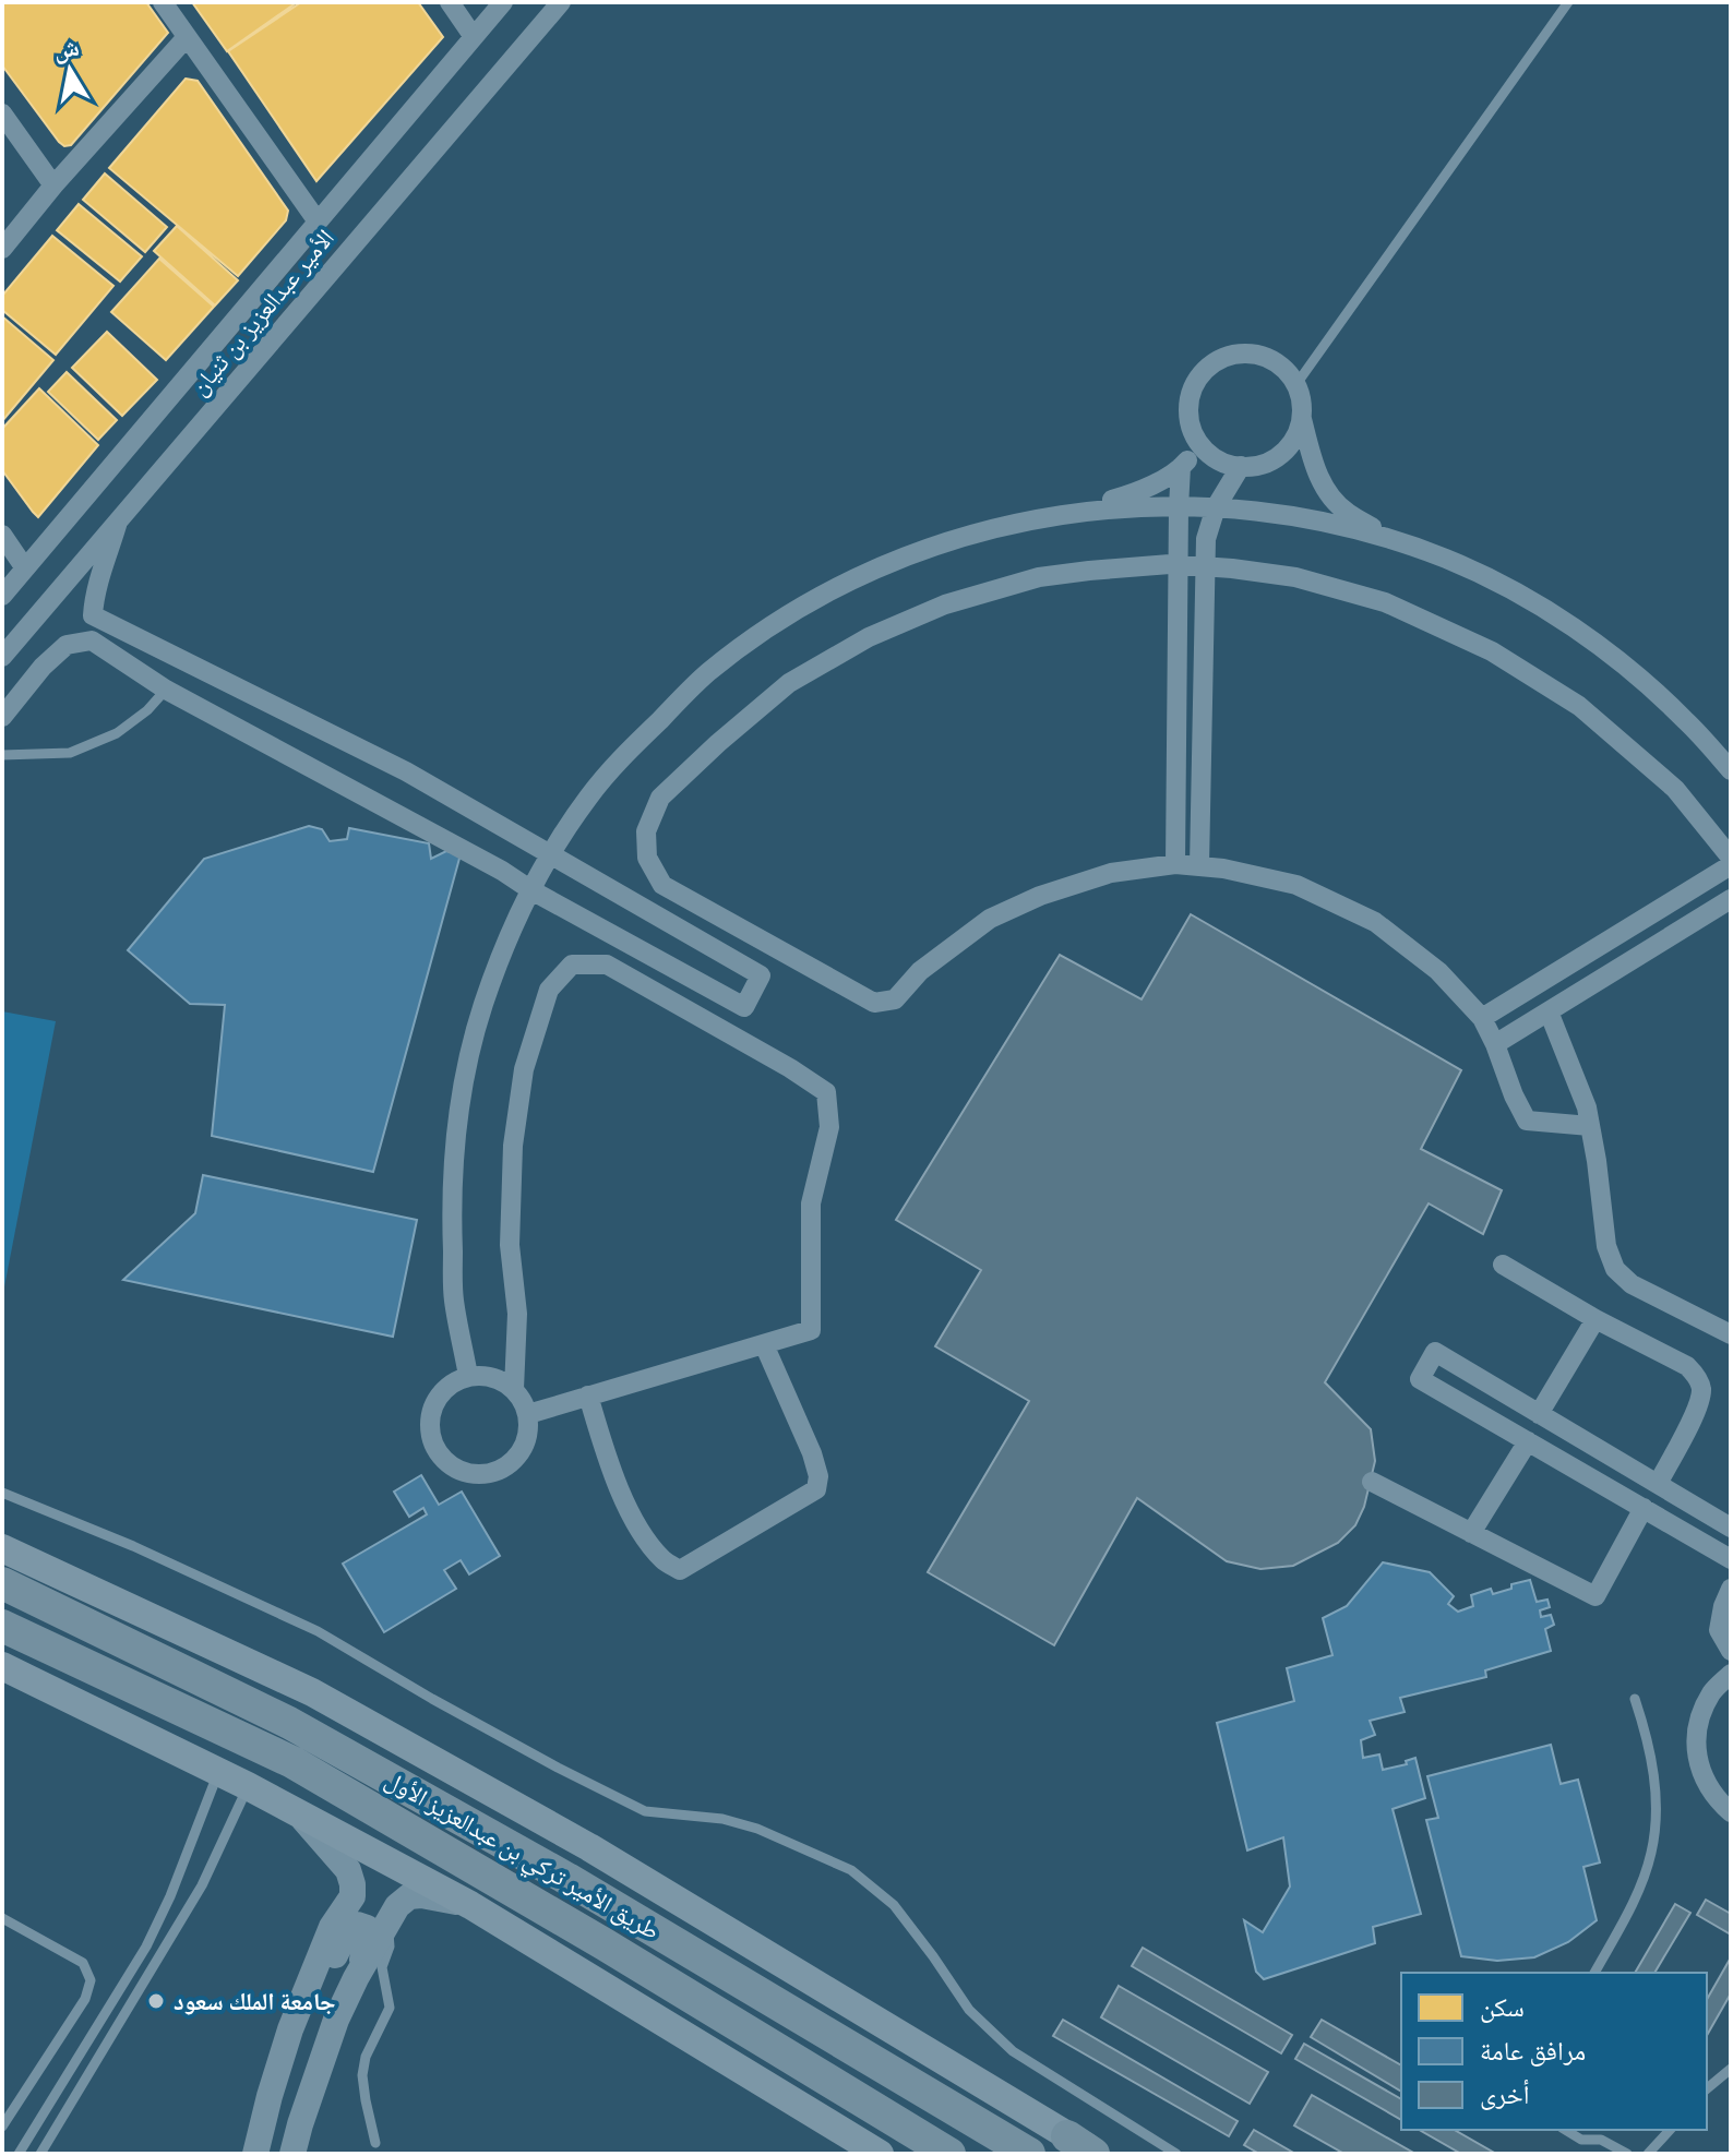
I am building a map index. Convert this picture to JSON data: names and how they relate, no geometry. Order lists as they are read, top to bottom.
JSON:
{
  "streets": {
    "main road": ["طريق الأمير تركي بن عبدالعزيز الأول"],
    "street": ["الأمير عبدالعزيز بن ثنيان"]
  },
  "places": ["جامعة الملك سعود"],
  "legend": ["سكن", "مرافق عامة", "أخرى"],
  "north": "top"
}
